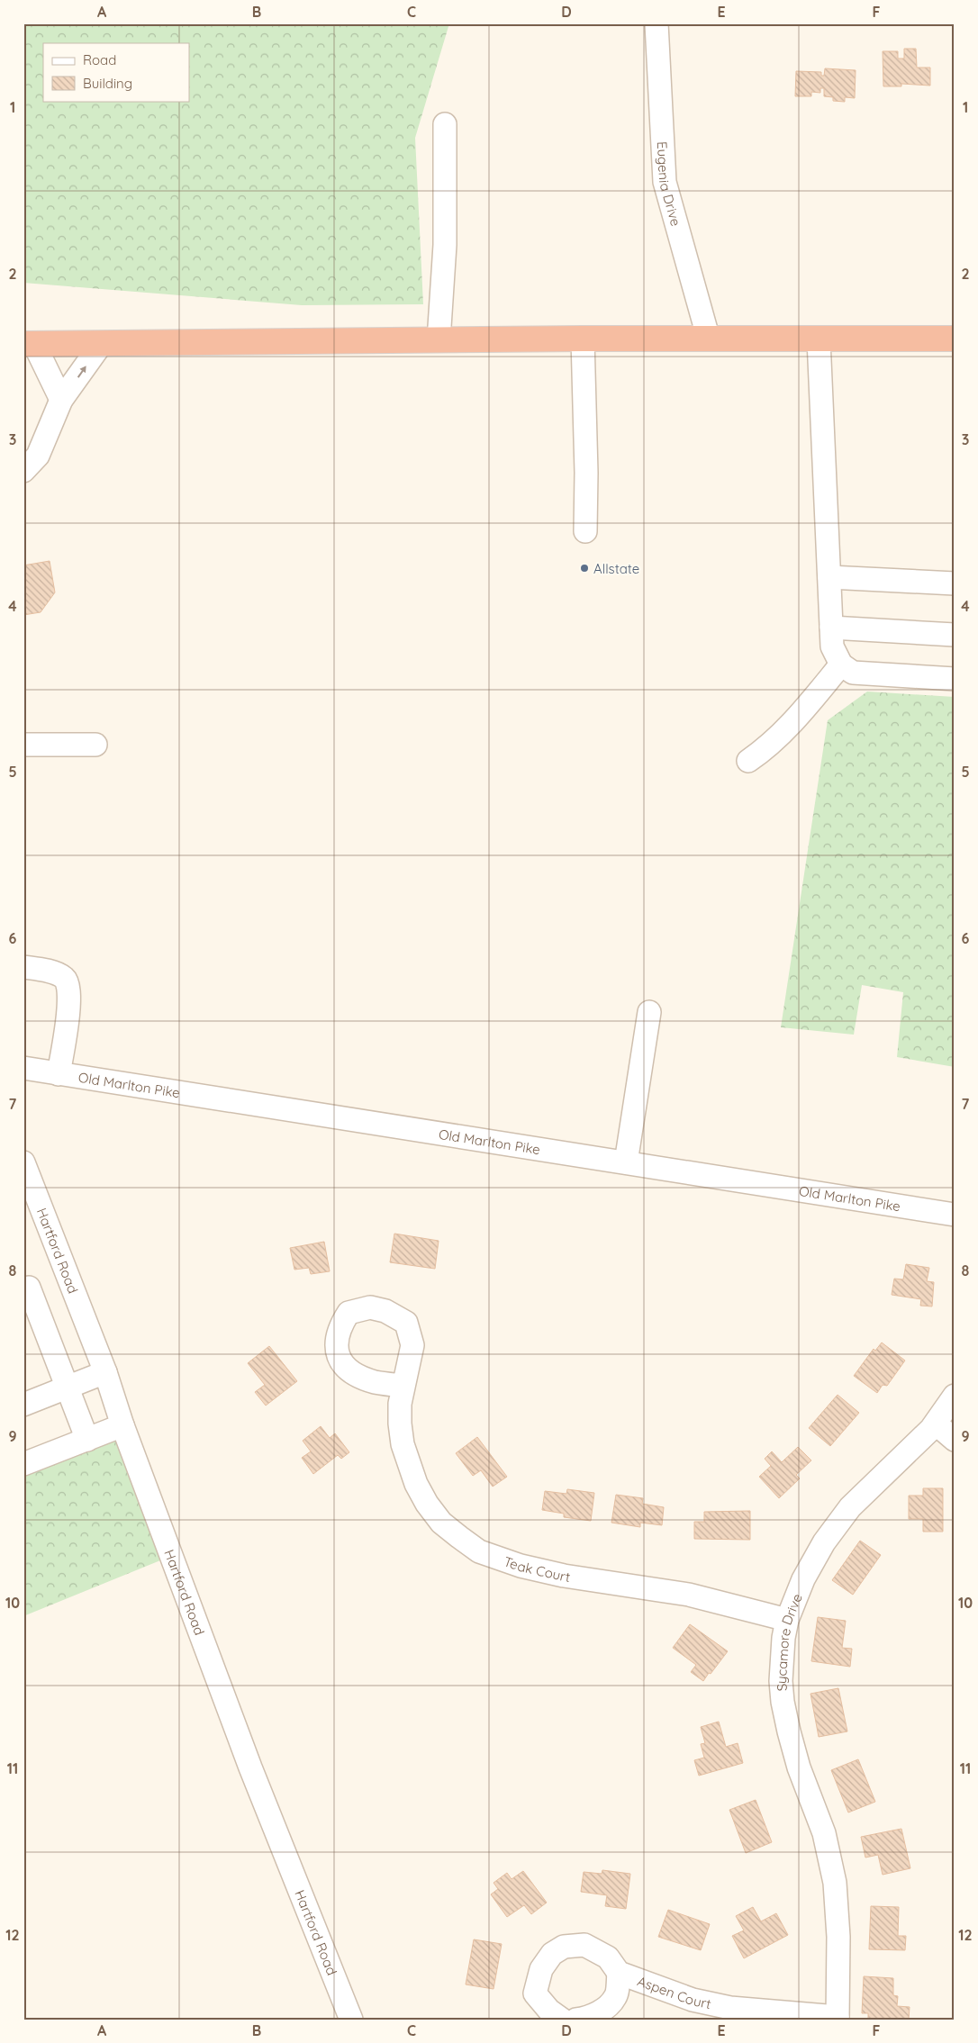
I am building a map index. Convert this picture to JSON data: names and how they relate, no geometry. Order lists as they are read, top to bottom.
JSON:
{
  "streets": {
    "street": [
      "Eugenia Drive",
      "Old Marlton Pike",
      "Hartford Road",
      "Teak Court",
      "Sycamore Drive",
      "Aspen Court"
    ]
  },
  "crossings": [
    ["Teak Court", "Sycamore Drive"],
    ["Sycamore Drive", "Aspen Court"]
  ],
  "places": ["Allstate"],
  "legend": ["Road", "Building"],
  "grid": {
    "columns": [
      "A",
      "B",
      "C",
      "D",
      "E",
      "F"
    ],
    "rows": [
      "1",
      "2",
      "3",
      "4",
      "5",
      "6",
      "7",
      "8",
      "9",
      "10",
      "11",
      "12"
    ]
  }
}
